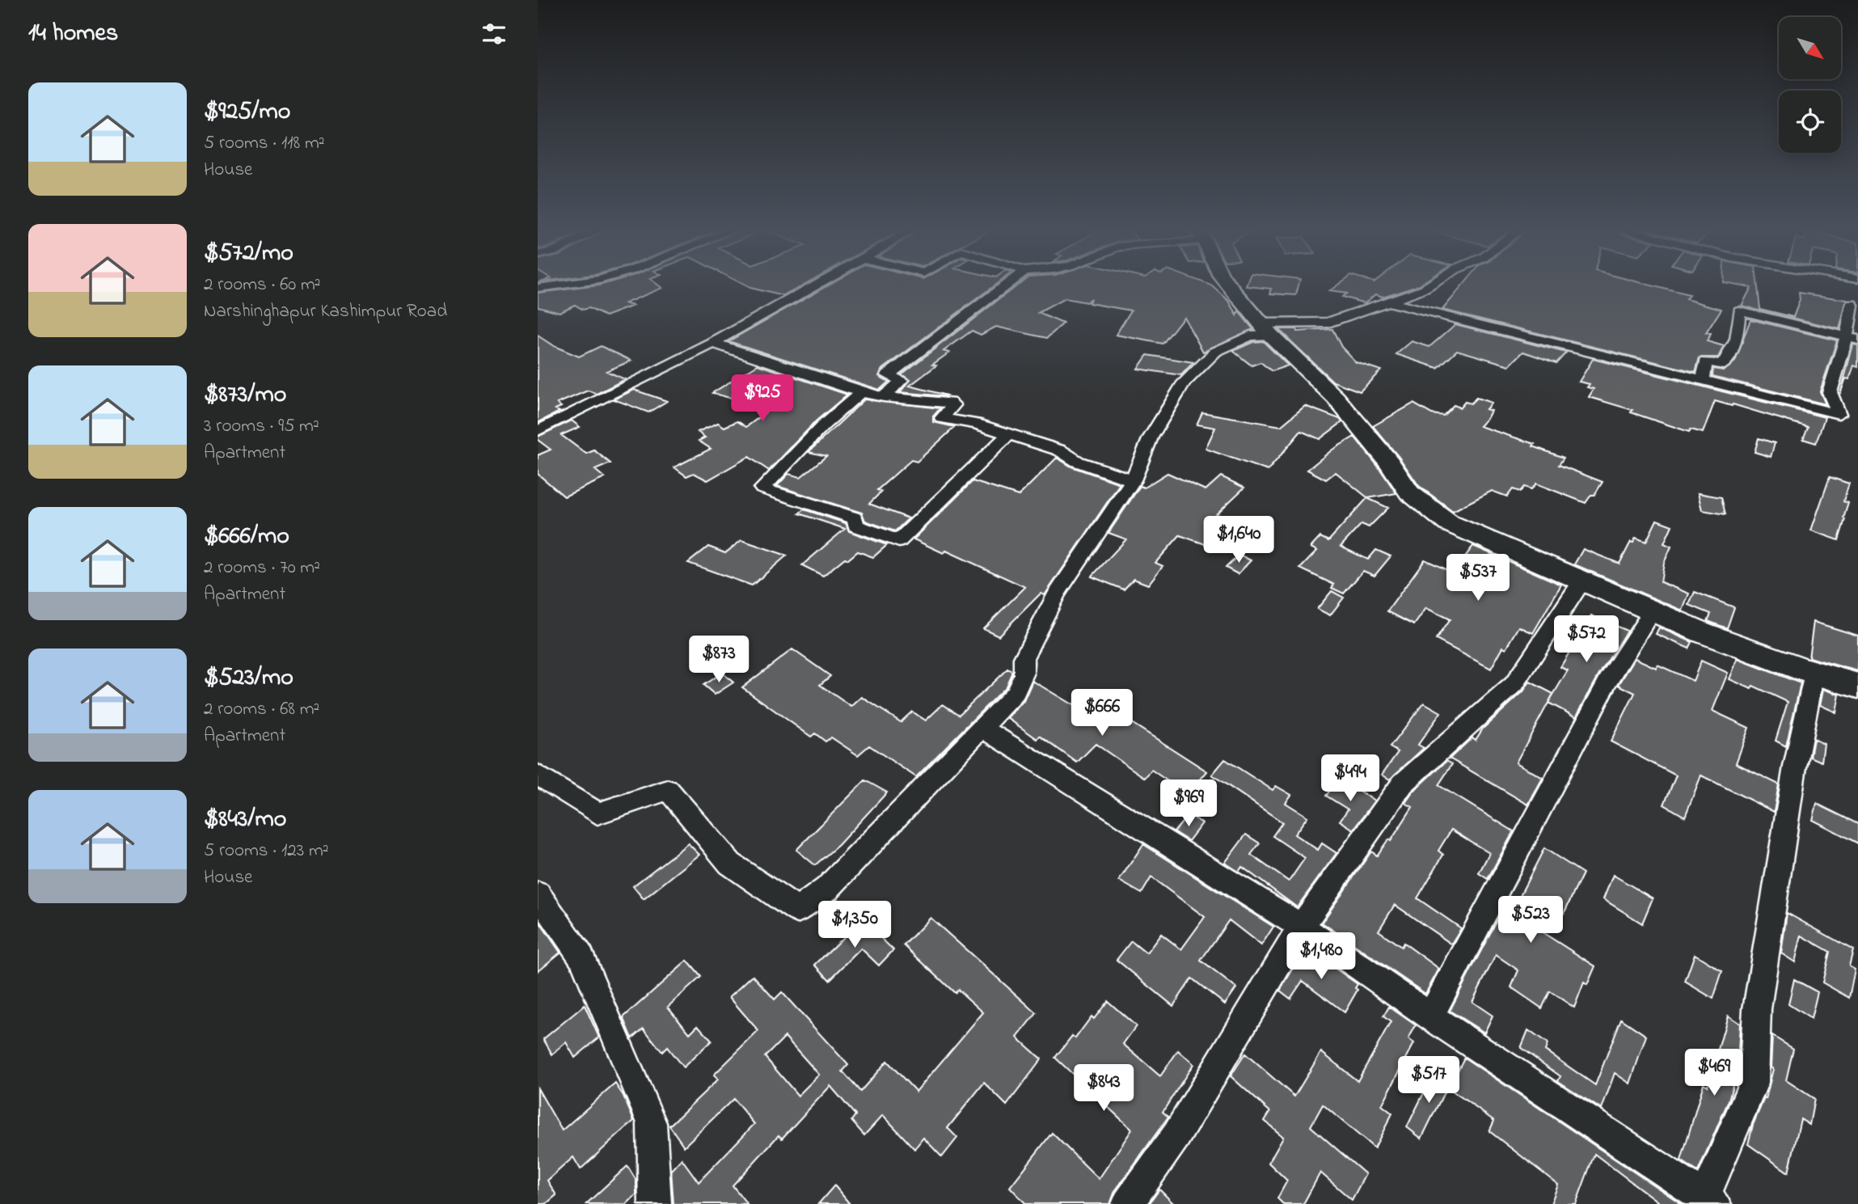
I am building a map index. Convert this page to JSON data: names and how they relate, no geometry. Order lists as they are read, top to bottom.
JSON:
{
  "north": "bottom right",
  "page": {
    "heading": "14 homes",
    "list": [
      {
        "name": "$925/mo",
        "note": "5 rooms · 118 m² · House"
      },
      {
        "name": "$572/mo",
        "note": "2 rooms · 60 m² · Narshinghapur Kashimpur Road"
      },
      {
        "name": "$873/mo",
        "note": "3 rooms · 95 m² · Apartment"
      },
      {
        "name": "$666/mo",
        "note": "2 rooms · 70 m² · Apartment"
      },
      {
        "name": "$523/mo",
        "note": "2 rooms · 68 m² · Apartment"
      },
      {
        "name": "$843/mo",
        "note": "5 rooms · 123 m² · House"
      }
    ],
    "price": [
      "$925",
      "$1,640",
      "$537",
      "$572",
      "$873",
      "$666",
      "$494",
      "$969",
      "$523",
      "$1,350",
      "$1,480",
      "$469",
      "$517",
      "$843"
    ]
  }
}
